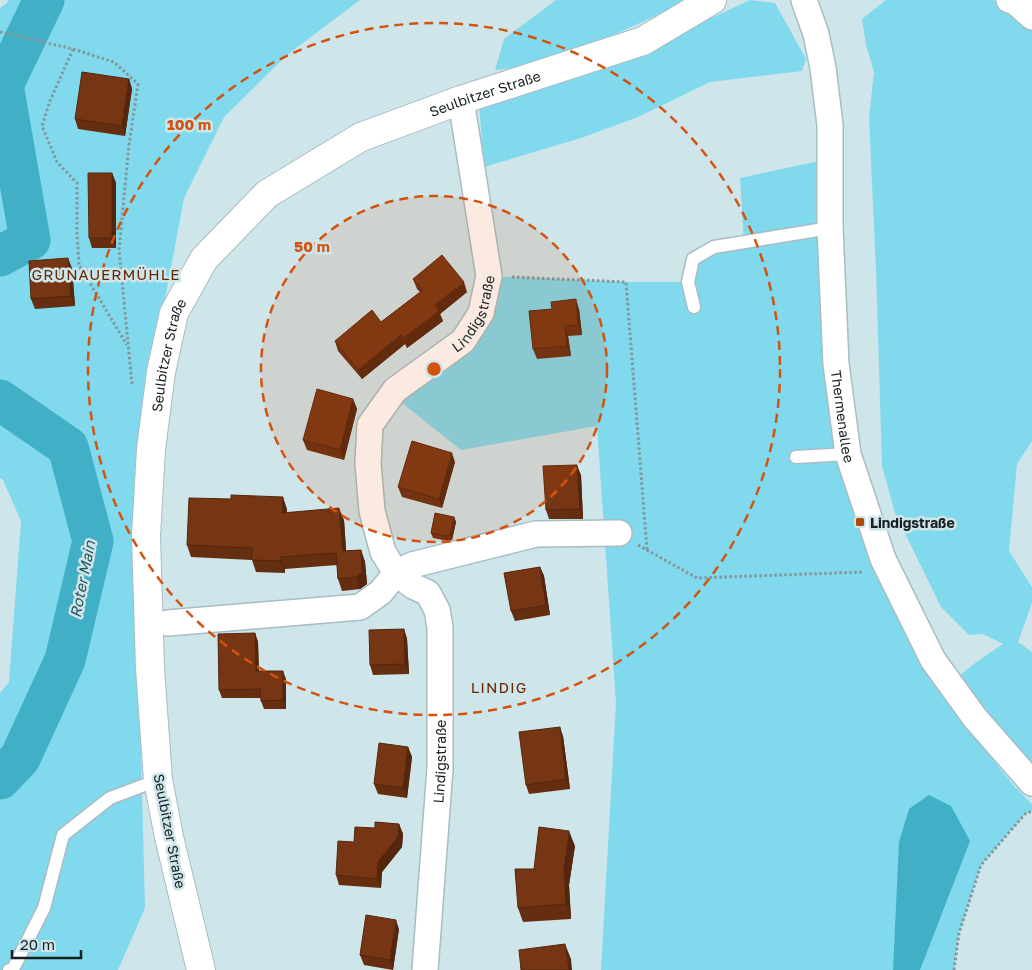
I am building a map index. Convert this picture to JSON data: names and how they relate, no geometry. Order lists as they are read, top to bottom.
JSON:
{
  "streets": {
    "street": ["Seulbitzer Straße", "Lindigstraße", "Thermenallee"]
  },
  "crossings": [
    ["Seulbitzer Straße", "Lindigstraße"]
  ],
  "districts": ["GRUNAUERMÜHLE", "LINDIG"],
  "water": ["Roter Main"],
  "places": {
    "transit": ["Lindigstraße"]
  },
  "scale_bar": "20 m",
  "rings": ["100 m", "50 m"]
}
